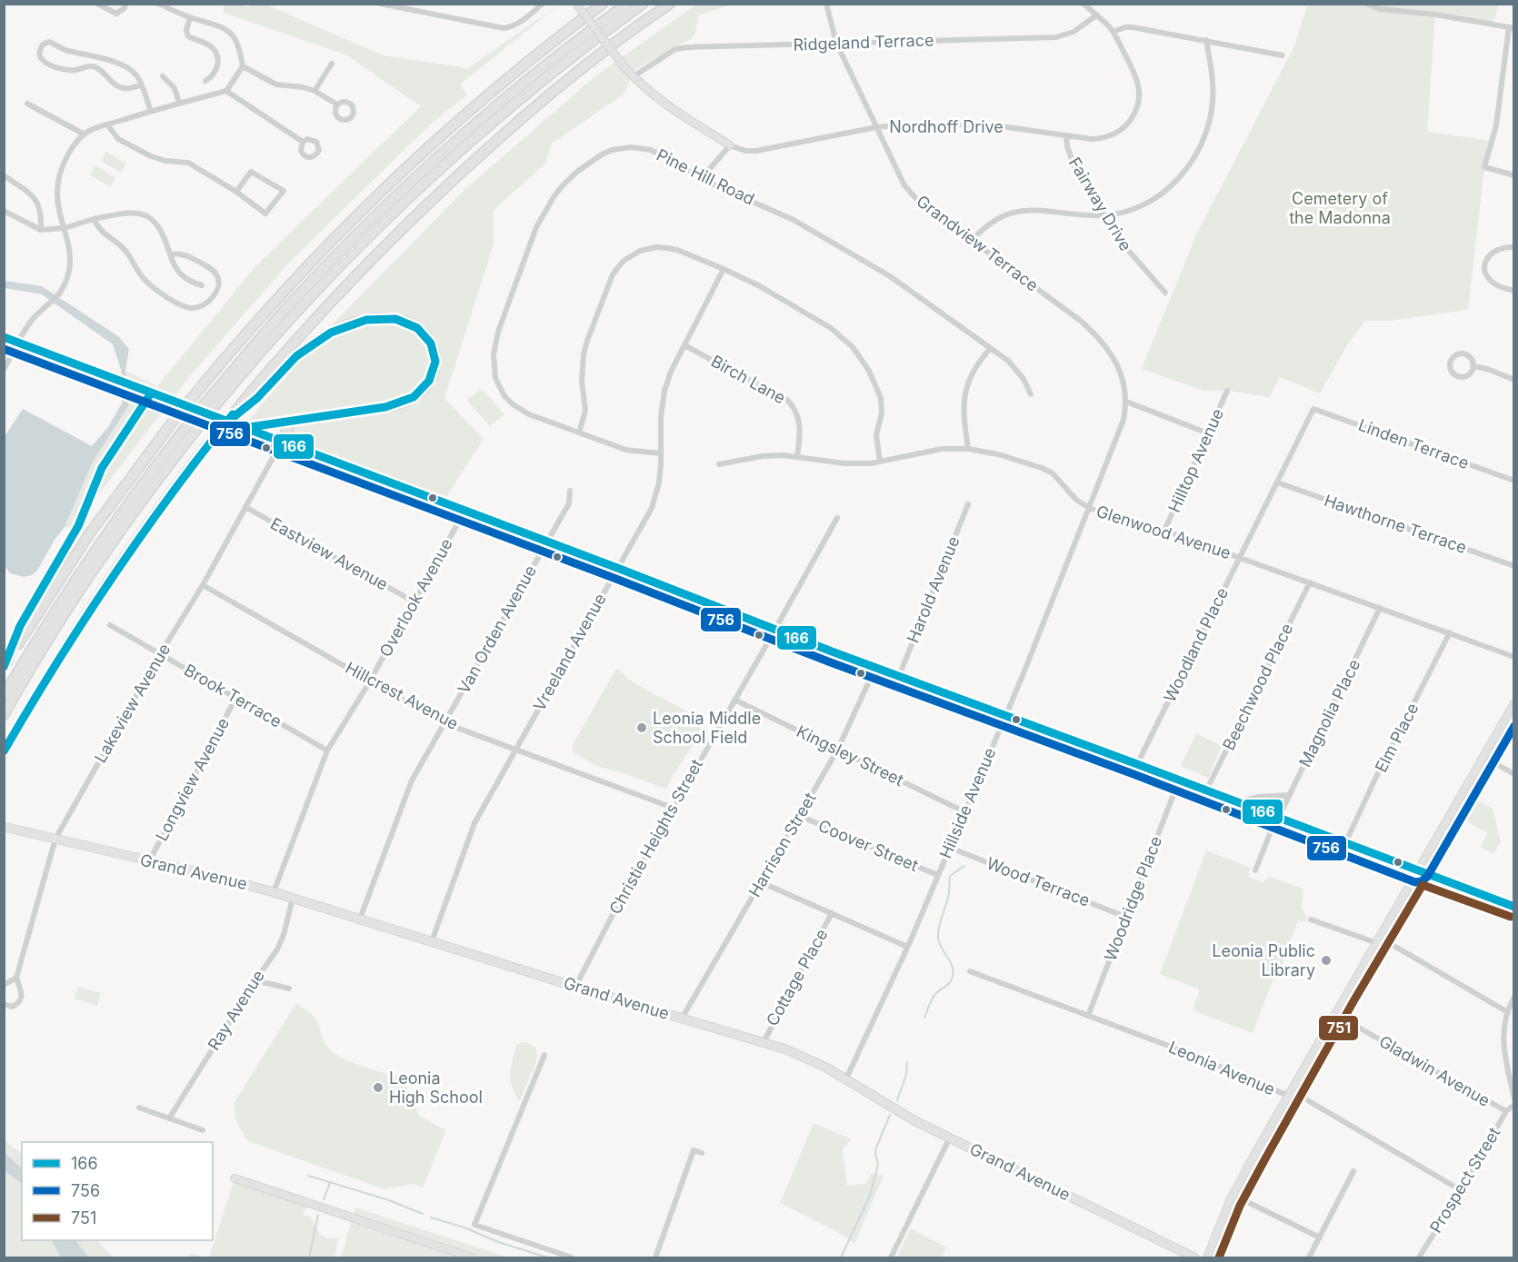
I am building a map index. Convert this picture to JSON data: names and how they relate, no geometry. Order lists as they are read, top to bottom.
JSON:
{
  "streets": {
    "main road": ["Grand Avenue"],
    "street": [
      "Ridgeland Terrace",
      "Nordhoff Drive",
      "Pine Hill Road",
      "Fairway Drive",
      "Grandview Terrace",
      "Birch Lane",
      "Linden Terrace",
      "Hilltop Avenue",
      "Hawthorne Terrace",
      "Glenwood Avenue",
      "Eastview Avenue",
      "Harold Avenue",
      "Overlook Avenue",
      "Van Orden Avenue",
      "Woodland Place",
      "Vreeland Avenue",
      "Beechwood Place",
      "Brook Terrace",
      "Hillcrest Avenue",
      "Lakeview Avenue",
      "Magnolia Place",
      "Elm Place",
      "Kingsley Street",
      "Longview Avenue",
      "Hillside Avenue",
      "Christie Heights Street",
      "Harrison Street",
      "Coover Street",
      "Wood Terrace",
      "Woodridge Place",
      "Cottage Place",
      "Ray Avenue",
      "Leonia Avenue",
      "Gladwin Avenue",
      "Prospect Street"
    ]
  },
  "crossings": [
    ["Ridgeland Terrace", "Nordhoff Drive"],
    ["Ridgeland Terrace", "Grandview Terrace"],
    ["Nordhoff Drive", "Fairway Drive"],
    ["Nordhoff Drive", "Grandview Terrace"],
    ["Pine Hill Road", "Vreeland Avenue"],
    ["Grandview Terrace", "Hillside Avenue"],
    ["Birch Lane", "Glenwood Avenue"],
    ["Birch Lane", "Vreeland Avenue"],
    ["Linden Terrace", "Woodland Place"],
    ["Hilltop Avenue", "Glenwood Avenue"],
    ["Hawthorne Terrace", "Woodland Place"],
    ["Glenwood Avenue", "Woodland Place"],
    ["Glenwood Avenue", "Beechwood Place"],
    ["Glenwood Avenue", "Magnolia Place"],
    ["Glenwood Avenue", "Elm Place"],
    ["Glenwood Avenue", "Hillside Avenue"],
    ["Eastview Avenue", "Overlook Avenue"],
    ["Eastview Avenue", "Lakeview Avenue"],
    ["Overlook Avenue", "Brook Terrace"],
    ["Overlook Avenue", "Hillcrest Avenue"],
    ["Overlook Avenue", "Grand Avenue"],
    ["Van Orden Avenue", "Hillcrest Avenue"],
    ["Van Orden Avenue", "Grand Avenue"],
    ["Vreeland Avenue", "Hillcrest Avenue"],
    ["Vreeland Avenue", "Grand Avenue"],
    ["Brook Terrace", "Lakeview Avenue"],
    ["Brook Terrace", "Longview Avenue"],
    ["Hillcrest Avenue", "Lakeview Avenue"],
    ["Hillcrest Avenue", "Christie Heights Street"],
    ["Lakeview Avenue", "Grand Avenue"],
    ["Kingsley Street", "Hillside Avenue"],
    ["Kingsley Street", "Christie Heights Street"],
    ["Kingsley Street", "Harrison Street"],
    ["Longview Avenue", "Grand Avenue"],
    ["Hillside Avenue", "Coover Street"],
    ["Hillside Avenue", "Grand Avenue"],
    ["Hillside Avenue", "Wood Terrace"],
    ["Christie Heights Street", "Grand Avenue"],
    ["Harrison Street", "Coover Street"],
    ["Harrison Street", "Grand Avenue"],
    ["Grand Avenue", "Cottage Place"],
    ["Grand Avenue", "Ray Avenue"],
    ["Wood Terrace", "Woodridge Place"],
    ["Woodridge Place", "Leonia Avenue"],
    ["Leonia Avenue", "Prospect Street"],
    ["Gladwin Avenue", "Prospect Street"]
  ],
  "parks": ["Cemetery of the Madonna"],
  "places": ["Leonia Middle School Field", "Leonia Public Library", "Leonia High School"],
  "lines": ["transit line 166", "transit line 756", "transit line 751"],
  "legend": ["166", "756", "751"]
}
